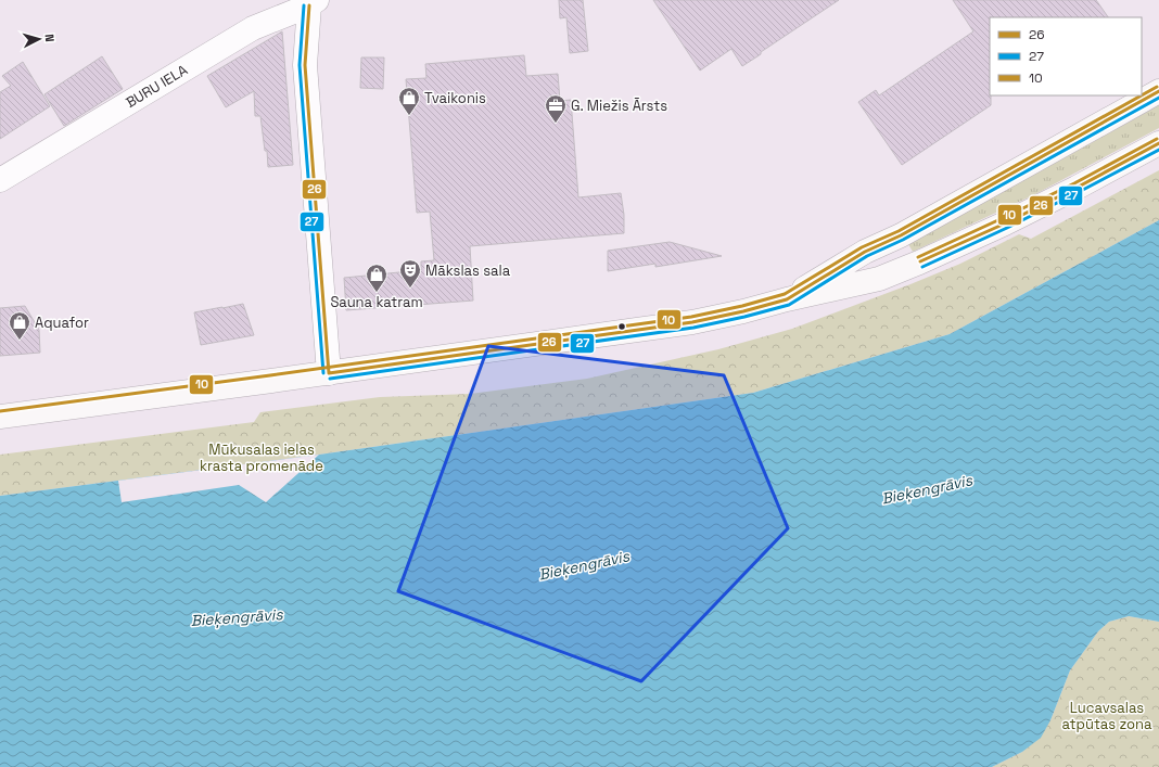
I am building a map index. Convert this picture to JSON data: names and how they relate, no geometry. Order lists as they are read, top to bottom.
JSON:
{
  "streets": {
    "street": ["BURU IELA"]
  },
  "water": ["Bieķengrāvis"],
  "parks": ["Mūkusalas ielas krasta promenāde", "Lucavsalas atpūtas zona"],
  "places": {
    "shop": ["Tvaikonis", "Sauna katram", "Aquafor"],
    "office": ["G. Miežis Ārsts"],
    "theatre": ["Mākslas sala"]
  },
  "lines": ["transit line 26", "transit line 27", "transit line 10"],
  "legend": ["26", "27", "10"],
  "north": "right"
}
